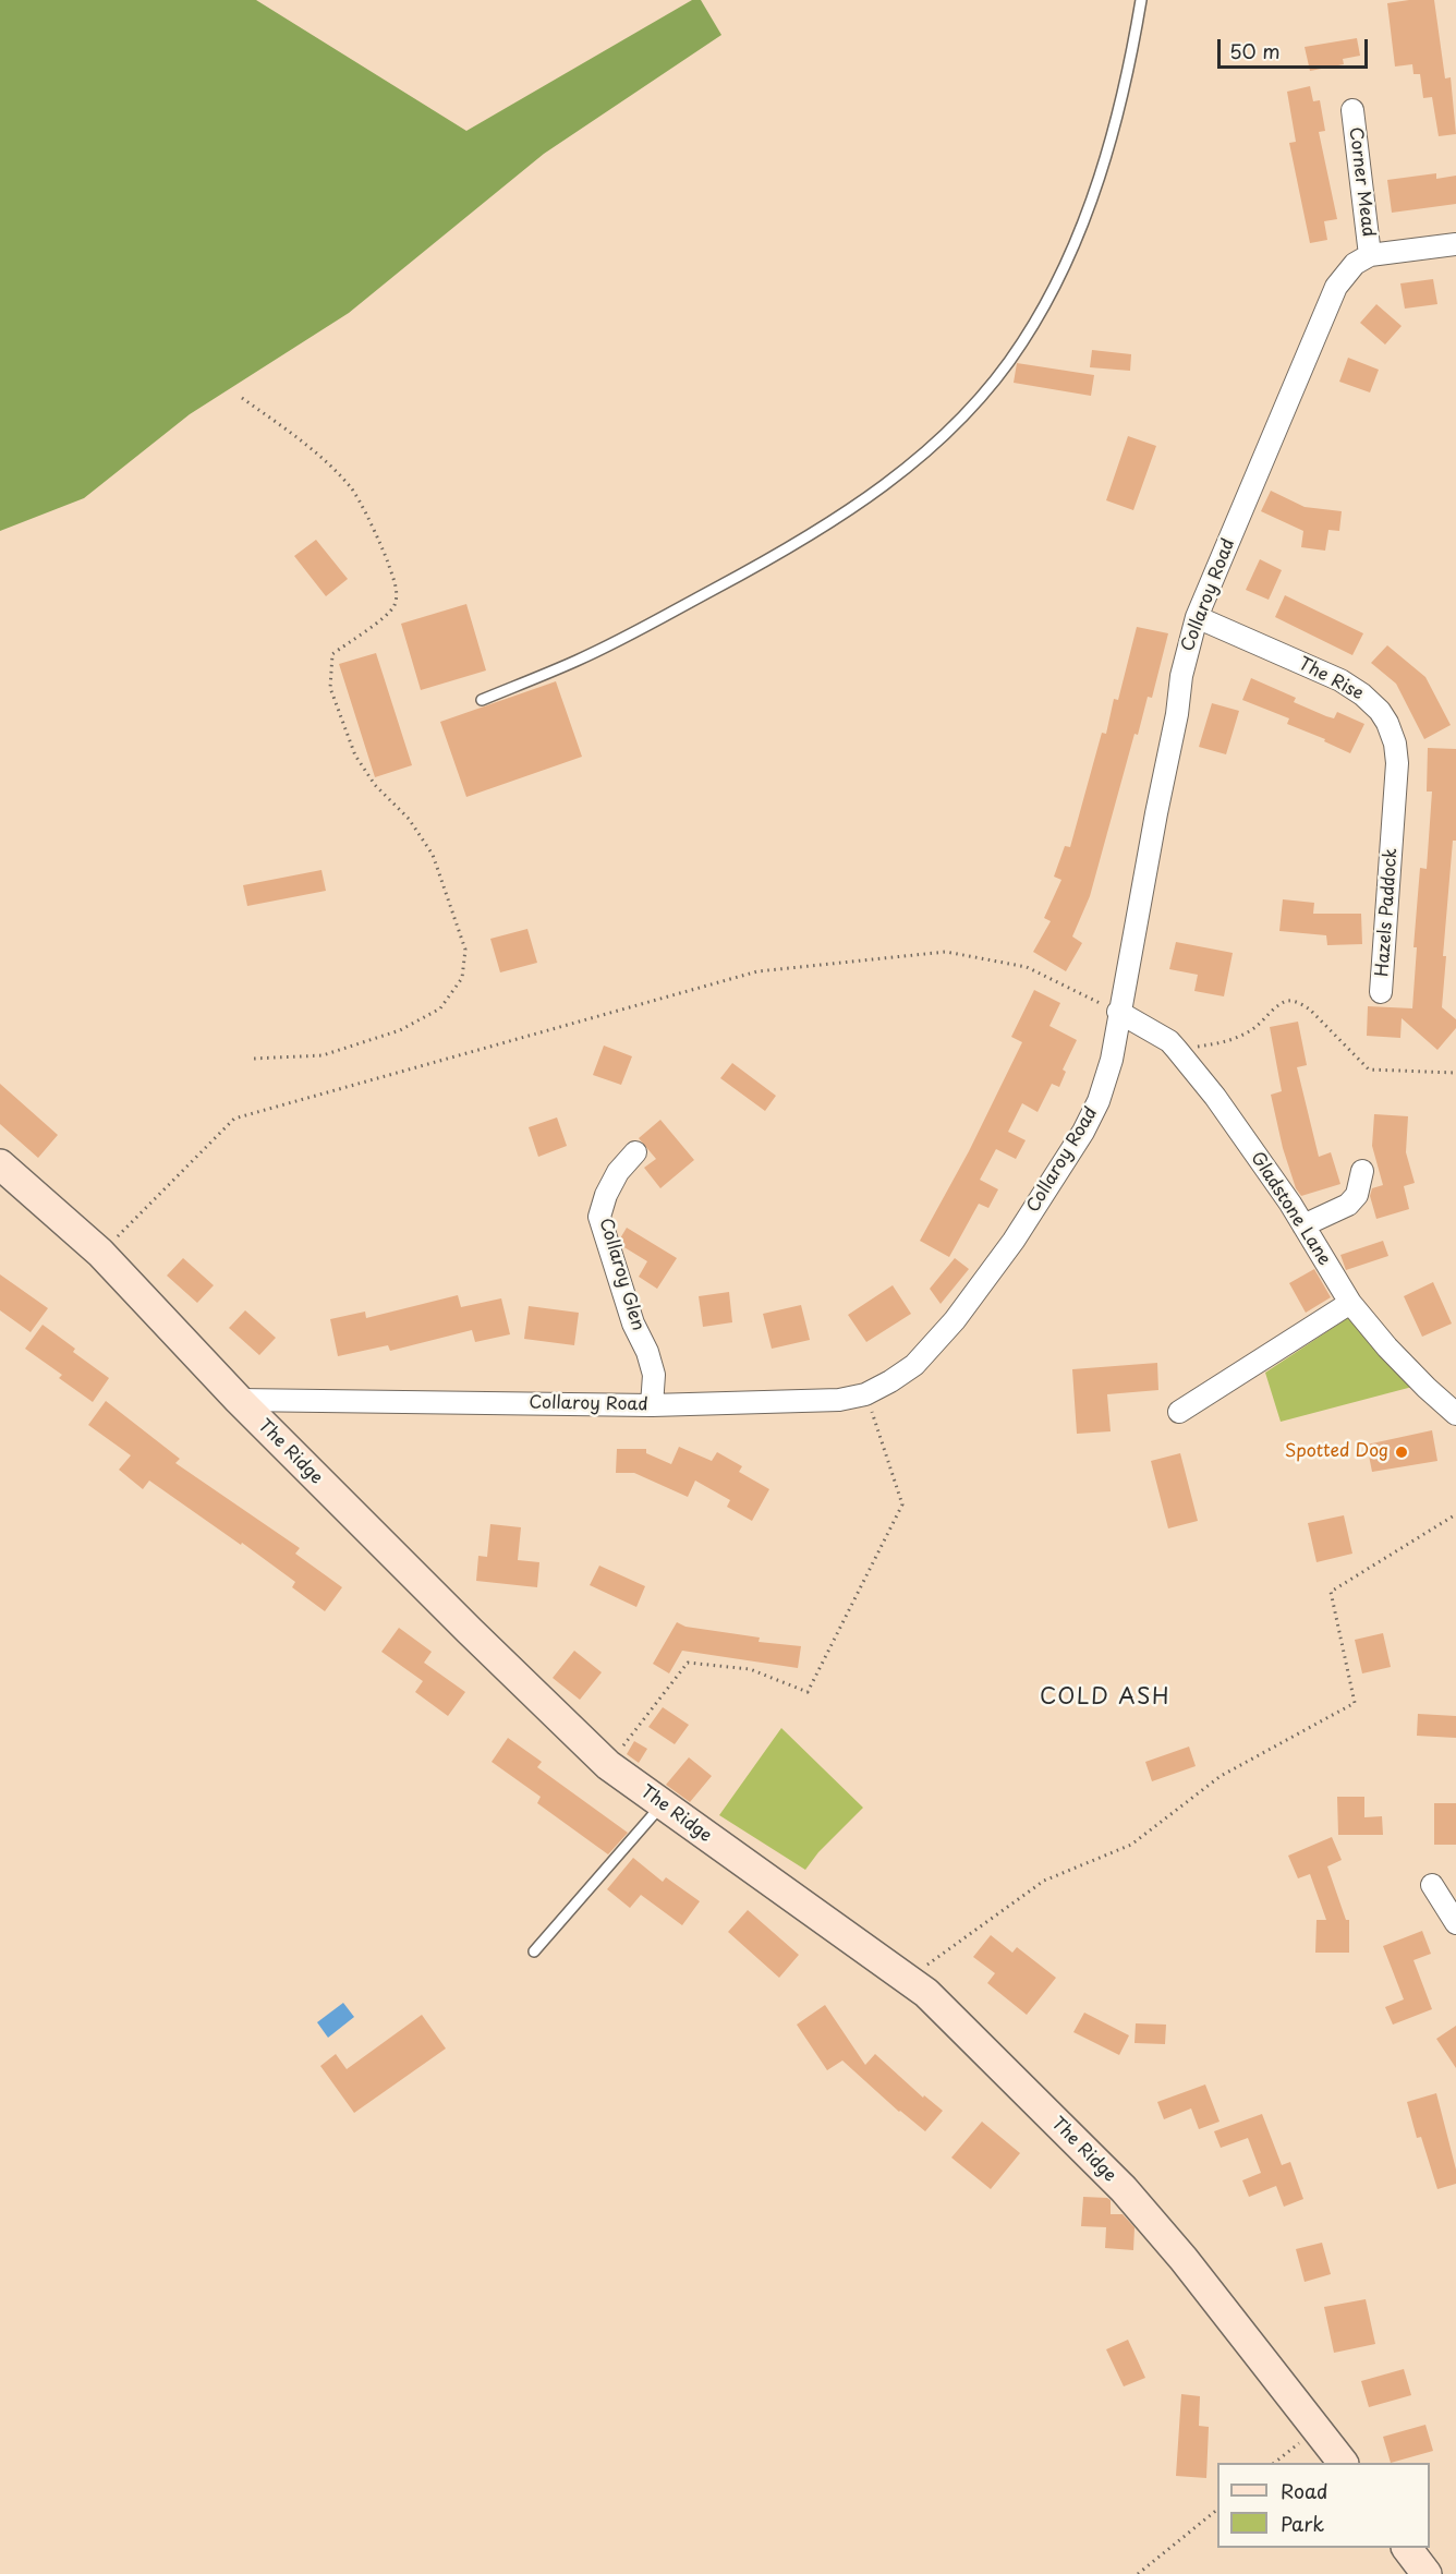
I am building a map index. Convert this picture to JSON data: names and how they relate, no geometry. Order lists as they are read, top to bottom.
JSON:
{
  "streets": {
    "street": [
      "Corner Mead",
      "Collaroy Road",
      "The Rise",
      "Hazels Paddock",
      "Gladstone Lane",
      "Collaroy Glen",
      "The Ridge"
    ]
  },
  "crossings": [
    ["Corner Mead", "Collaroy Road"],
    ["Collaroy Road", "The Rise"],
    ["Collaroy Road", "Gladstone Lane"],
    ["Collaroy Road", "Collaroy Glen"],
    ["Collaroy Road", "The Ridge"],
    ["The Rise", "Hazels Paddock"]
  ],
  "districts": ["COLD ASH"],
  "places": ["Spotted Dog"],
  "legend": ["Road", "Park"],
  "scale_bar": "50 m"
}
